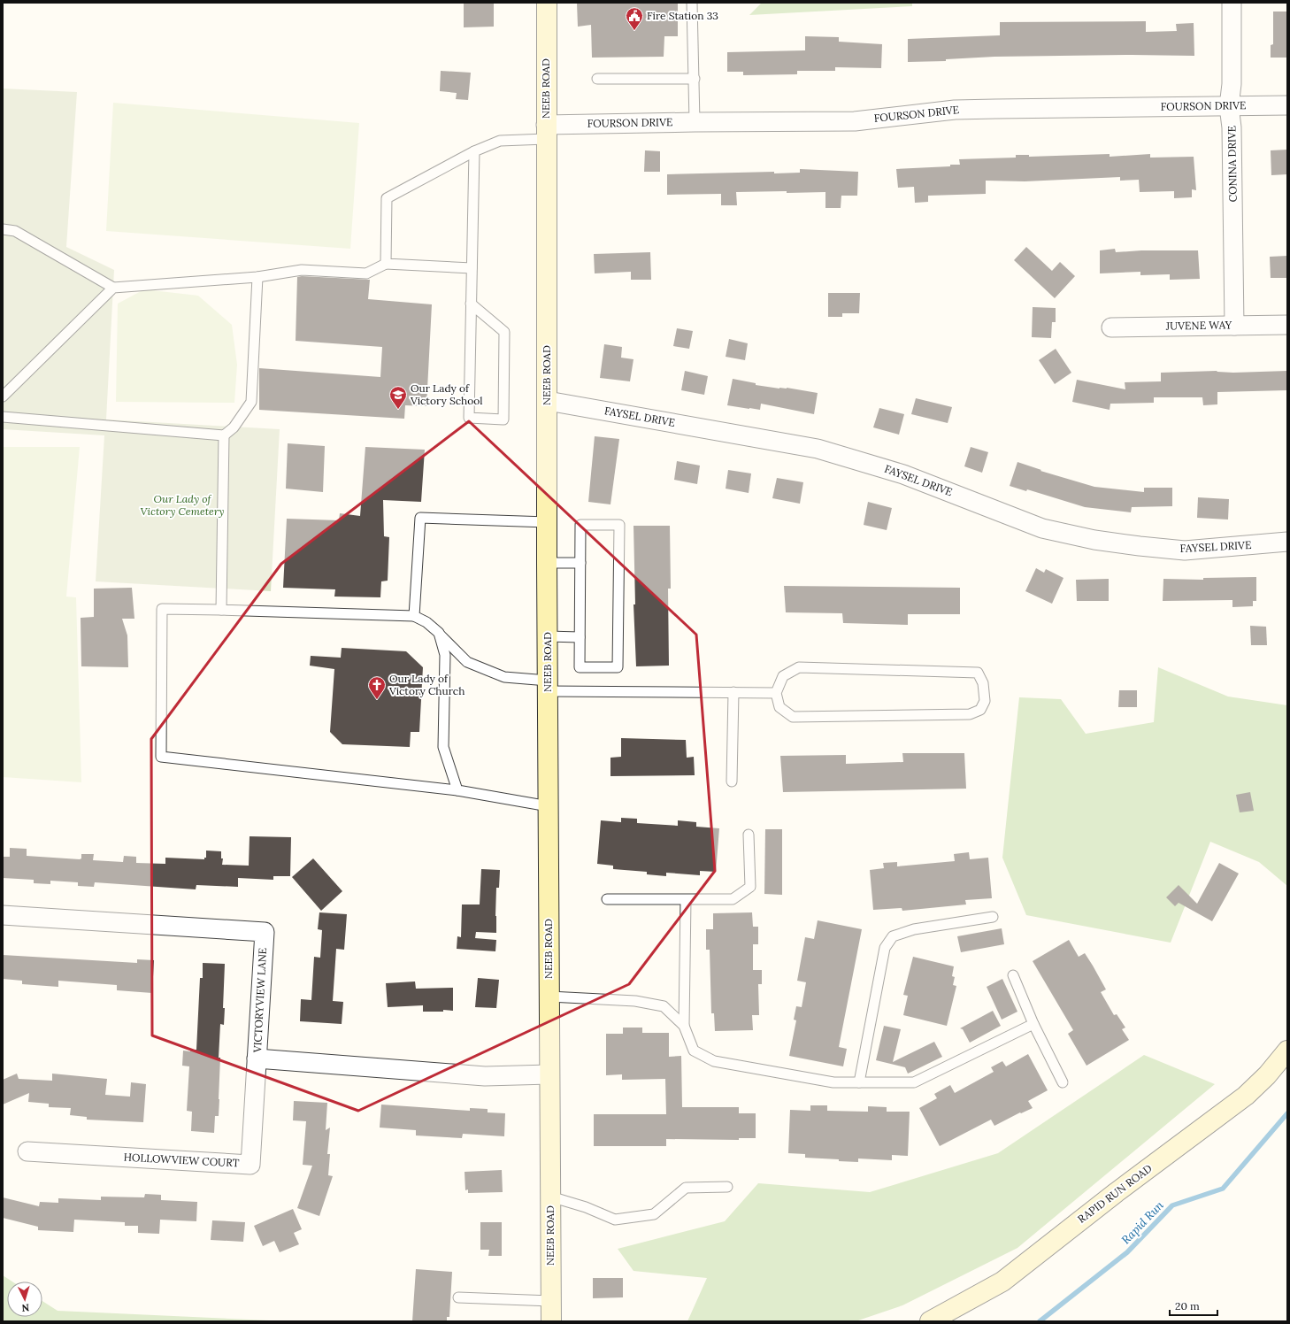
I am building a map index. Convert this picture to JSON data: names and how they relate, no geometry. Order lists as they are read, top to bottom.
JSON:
{
  "streets": {
    "street": [
      "NEEB ROAD",
      "FOURSON DRIVE",
      "CONINA DRIVE",
      "JUVENE WAY",
      "FAYSEL DRIVE",
      "VICTORYVIEW LANE",
      "HOLLOWVIEW COURT",
      "RAPID RUN ROAD"
    ]
  },
  "crossings": [
    ["NEEB ROAD", "FOURSON DRIVE"],
    ["NEEB ROAD", "FAYSEL DRIVE"],
    ["NEEB ROAD", "VICTORYVIEW LANE"],
    ["FOURSON DRIVE", "CONINA DRIVE"],
    ["CONINA DRIVE", "JUVENE WAY"],
    ["VICTORYVIEW LANE", "HOLLOWVIEW COURT"]
  ],
  "water": ["Rapid Run"],
  "parks": ["Our Lady of Victory Cemetery"],
  "places": {
    "public building": ["Fire Station 33"],
    "school or university": ["Our Lady of Victory School"],
    "church": ["Our Lady of Victory Church"]
  },
  "scale_bar": "20 m",
  "north": "bottom"
}
